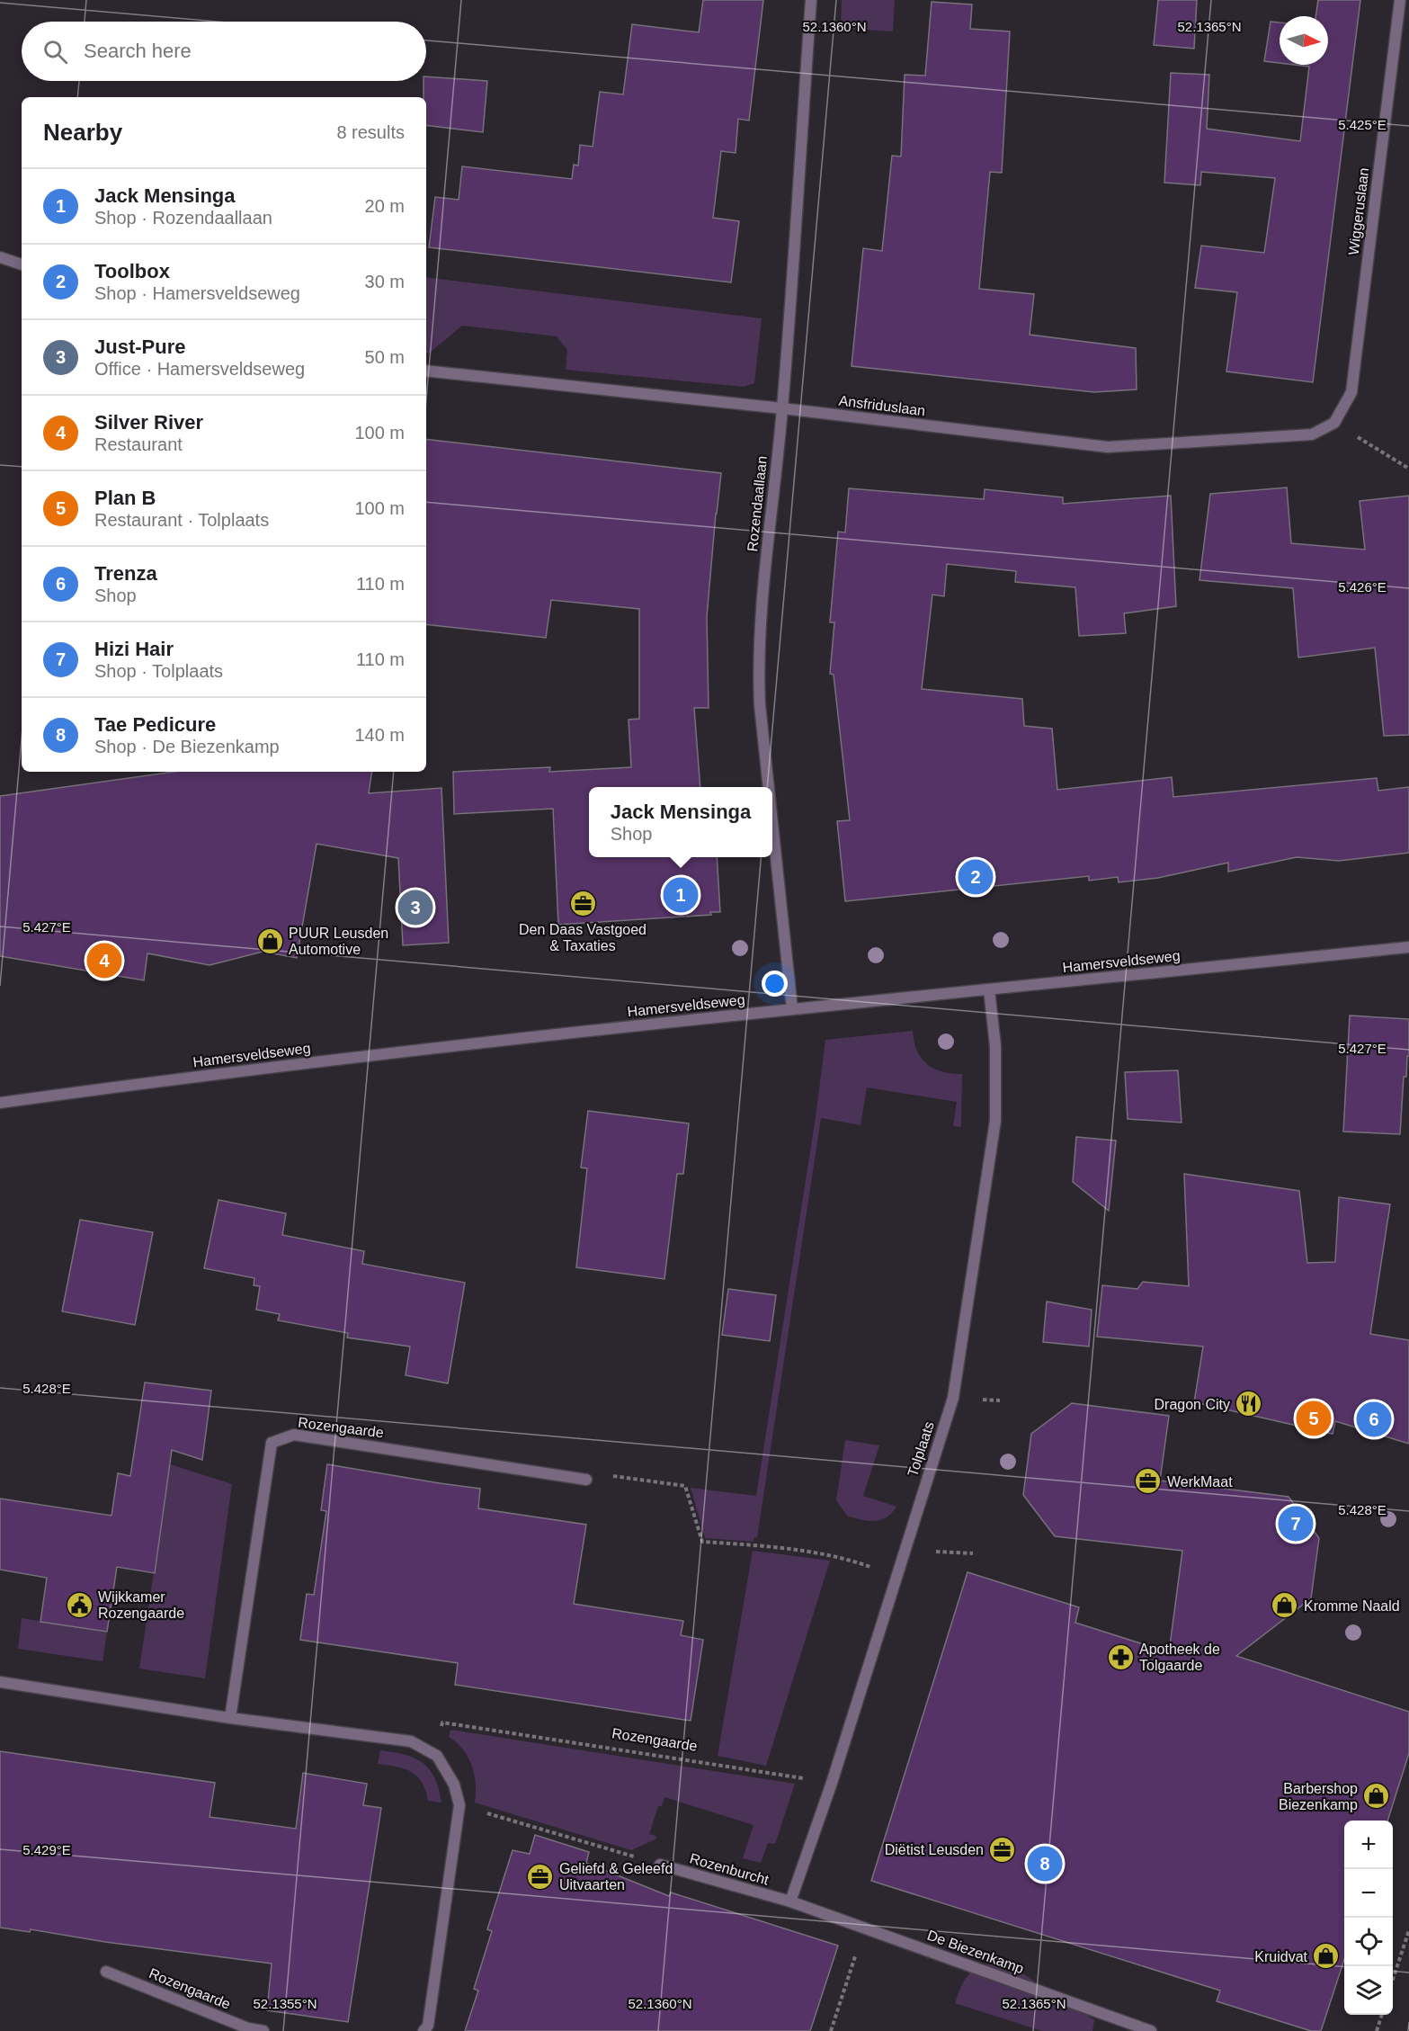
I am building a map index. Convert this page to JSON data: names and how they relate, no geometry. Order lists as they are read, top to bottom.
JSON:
{
  "streets": {
    "street": [
      "Wiggeruslaan",
      "Ansfriduslaan",
      "Rozendaallaan",
      "Hamersveldseweg",
      "Rozengaarde",
      "Tolplaats",
      "Rozenburcht",
      "De Biezenkamp"
    ]
  },
  "crossings": [
    ["Wiggeruslaan", "Ansfriduslaan"],
    ["Ansfriduslaan", "Rozendaallaan"],
    ["Rozendaallaan", "Hamersveldseweg"],
    ["Hamersveldseweg", "Tolplaats"],
    ["Rozengaarde", "Tolplaats"],
    ["Tolplaats", "Rozenburcht"],
    ["Tolplaats", "De Biezenkamp"],
    ["Rozenburcht", "De Biezenkamp"]
  ],
  "places": {
    "office": [
      "Den Daas Vastgoed & Taxaties",
      "WerkMaat",
      "Diëtist Leusden",
      "Geliefd & Geleefd Uitvaarten"
    ],
    "shop": [
      "PUUR Leusden Automotive",
      "Kromme Naald",
      "Barbershop Biezenkamp",
      "Kruidvat"
    ],
    "restaurant": ["Dragon City"],
    "public building": ["Wijkkamer Rozengaarde"],
    "pharmacy": ["Apotheek de Tolgaarde"]
  },
  "north": "right",
  "page": {
    "search": "Search here",
    "heading": ["Nearby", "8 results"],
    "list": [
      {
        "mark": "1",
        "name": "Jack Mensinga",
        "note": "Shop · Rozendaallaan",
        "value": "20 m"
      },
      {
        "mark": "2",
        "name": "Toolbox",
        "note": "Shop · Hamersveldseweg",
        "value": "30 m"
      },
      {
        "mark": "3",
        "name": "Just-Pure",
        "note": "Office · Hamersveldseweg",
        "value": "50 m"
      },
      {
        "mark": "4",
        "name": "Silver River",
        "note": "Restaurant",
        "value": "100 m"
      },
      {
        "mark": "5",
        "name": "Plan B",
        "note": "Restaurant · Tolplaats",
        "value": "100 m"
      },
      {
        "mark": "6",
        "name": "Trenza",
        "note": "Shop",
        "value": "110 m"
      },
      {
        "mark": "7",
        "name": "Hizi Hair",
        "note": "Shop · Tolplaats",
        "value": "110 m"
      },
      {
        "mark": "8",
        "name": "Tae Pedicure",
        "note": "Shop · De Biezenkamp",
        "value": "140 m"
      }
    ],
    "popup": ["Jack Mensinga", "Shop"],
    "pins": [
      "2",
      "1",
      "3",
      "4",
      "5",
      "6",
      "7",
      "8"
    ],
    "map_buttons": ["+", "−"]
  },
  "coordinates": [
    "52.1360°N",
    "52.1365°N",
    "5.425°E",
    "5.426°E",
    "5.427°E",
    "5.428°E",
    "5.429°E",
    "52.1355°N"
  ]
}
